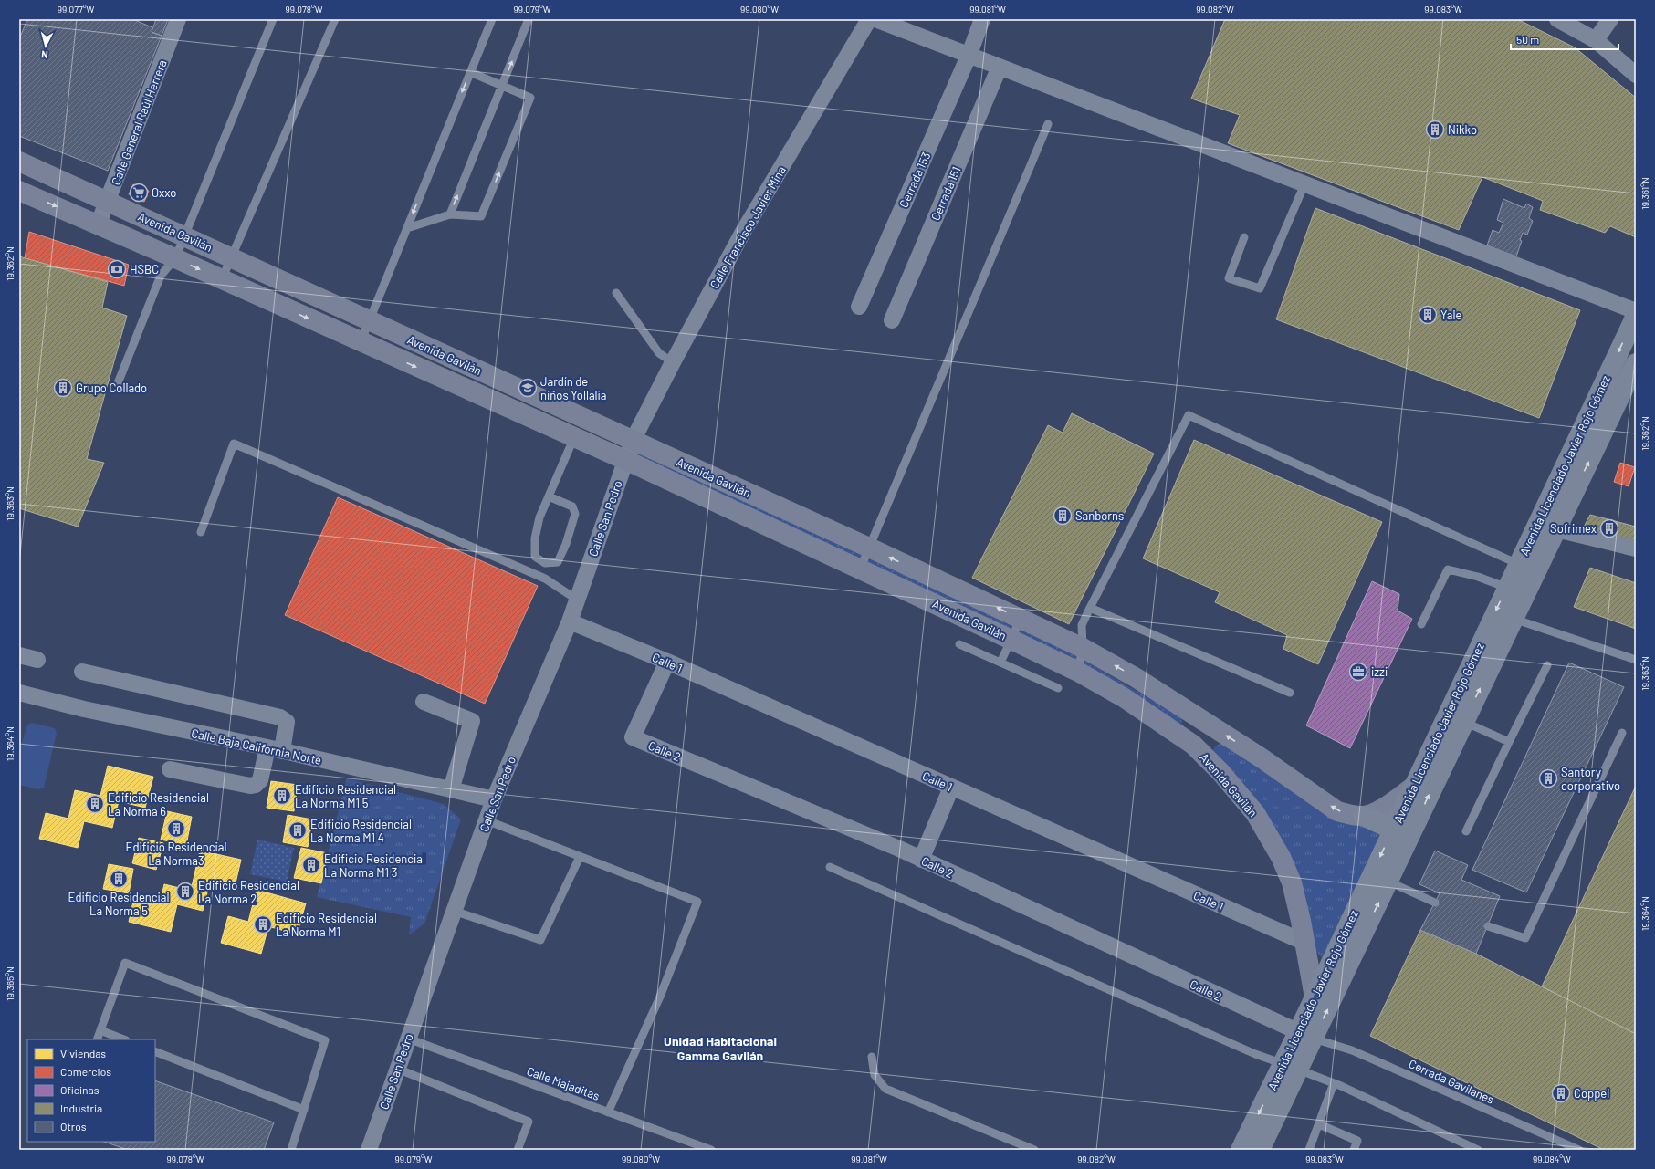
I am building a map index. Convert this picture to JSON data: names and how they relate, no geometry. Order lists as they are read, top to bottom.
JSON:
{
  "streets": {
    "main road": ["Avenida Gavilán", "Avenida Licenciado Javier Rojo Gómez"],
    "street": [
      "Calle General Raúl Herrera",
      "Cerrada 153",
      "Cerrada 151",
      "Calle Francisco Javier Mina",
      "Calle San Pedro",
      "Calle 1",
      "Calle Baja California Norte",
      "Calle 2"
    ],
    "lane": ["Cerrada Gavilanes", "Calle Majaditas"]
  },
  "crossings": [
    ["Calle General Raúl Herrera", "Avenida Gavilán"],
    ["Calle Francisco Javier Mina", "Avenida Gavilán"],
    ["Calle Francisco Javier Mina", "Calle San Pedro"],
    ["Avenida Gavilán", "Avenida Licenciado Javier Rojo Gómez"],
    ["Avenida Gavilán", "Calle San Pedro"],
    ["Avenida Gavilán", "Calle 1"],
    ["Avenida Licenciado Javier Rojo Gómez", "Calle 2"],
    ["Avenida Licenciado Javier Rojo Gómez", "Cerrada Gavilanes"],
    ["Calle San Pedro", "Calle 1"],
    ["Calle San Pedro", "Calle Baja California Norte"],
    ["Calle San Pedro", "Calle Majaditas"],
    ["Calle 1", "Calle 2"],
    ["Calle 2", "Cerrada Gavilanes"]
  ],
  "districts": ["Unidad Habitacional Gamma Gavilán"],
  "places": {
    "building": [
      "Nikko",
      "Yale",
      "Grupo Collado",
      "Sanborns",
      "Sofrimex",
      "Santory corporativo",
      "Edificio Residencial La Norma M1 5",
      "Edificio Residencial La Norma 6",
      "Edificio Residencial La Norma3",
      "Edificio Residencial La Norma M1 4",
      "Edificio Residencial La Norma M1 3",
      "Edificio Residencial La Norma 5",
      "Edificio Residencial La Norma 2",
      "Edificio Residencial La Norma M1",
      "Coppel"
    ],
    "supermarket": ["Oxxo"],
    "bank": ["HSBC"],
    "school or university": ["Jardín de niños Yollalia"],
    "office": ["izzi"]
  },
  "legend": [
    "Viviendas",
    "Comercios",
    "Oficinas",
    "Industria",
    "Otros"
  ],
  "scale_bar": "50 m",
  "north": "bottom",
  "coordinates": [
    "99.077°W",
    "99.078°W",
    "99.079°W",
    "99.080°W",
    "99.081°W",
    "99.082°W",
    "99.083°W",
    "19.361°N",
    "19.362°N",
    "19.363°N",
    "19.364°N",
    "19.365°N",
    "99.084°W"
  ]
}
